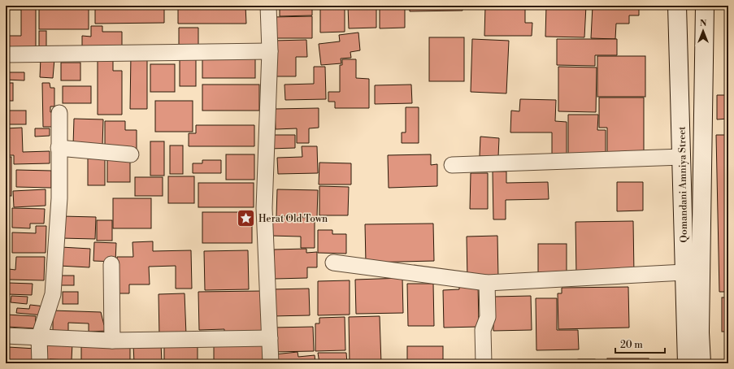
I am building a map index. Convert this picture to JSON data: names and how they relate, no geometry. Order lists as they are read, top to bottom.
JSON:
{
  "streets": {
    "street": ["Qomandani Amniya Street"]
  },
  "places": {
    "place": ["Herat Old Town"]
  },
  "scale_bar": "20 m",
  "north": "top"
}
